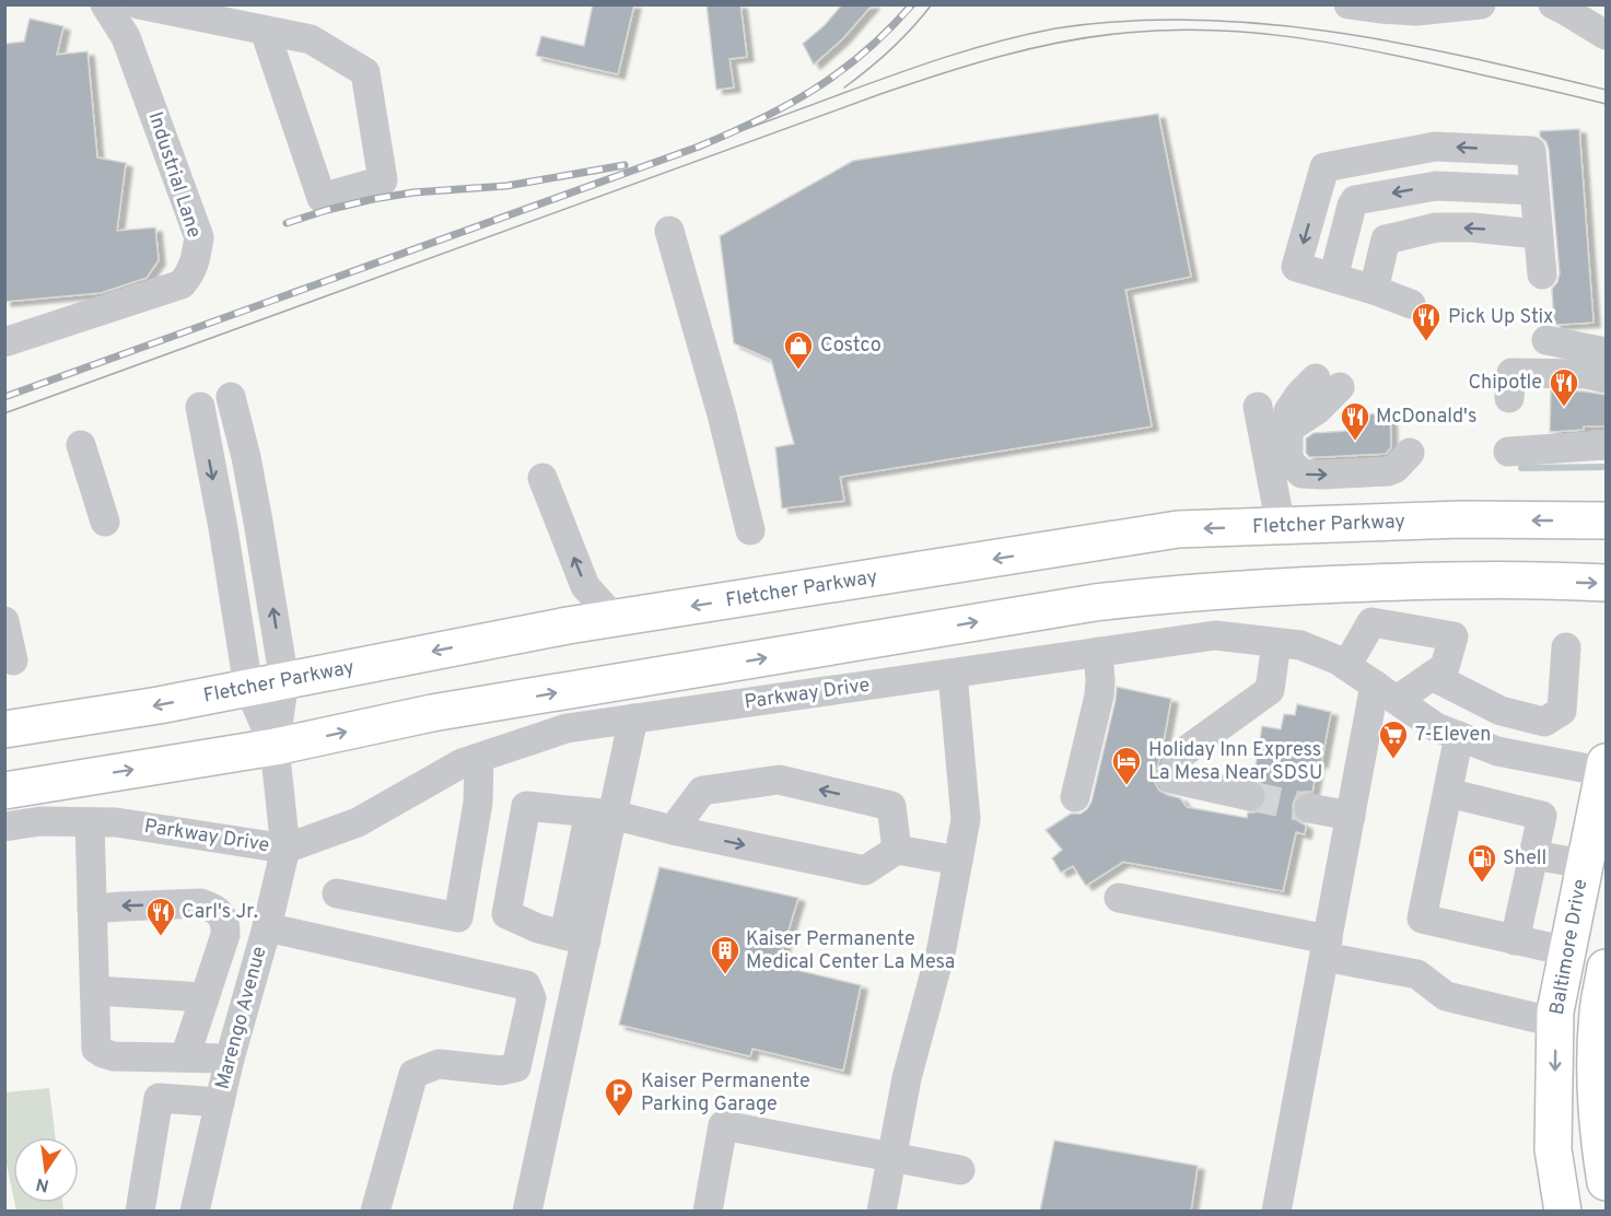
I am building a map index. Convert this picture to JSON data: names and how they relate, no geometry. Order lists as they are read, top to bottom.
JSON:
{
  "streets": {
    "main road": ["Fletcher Parkway", "Baltimore Drive"],
    "street": ["Industrial Lane", "Parkway Drive", "Marengo Avenue"]
  },
  "crossings": [
    ["Fletcher Parkway", "Marengo Avenue"],
    ["Parkway Drive", "Baltimore Drive"],
    ["Parkway Drive", "Marengo Avenue"]
  ],
  "places": {
    "restaurant": [
      "Pick Up Stix",
      "Chipotle",
      "McDonald's",
      "Carl's Jr."
    ],
    "shop": ["Costco"],
    "supermarket": ["7-Eleven"],
    "hotel": ["Holiday Inn Express La Mesa Near SDSU"],
    "fuel station": ["Shell"],
    "building": ["Kaiser Permanente Medical Center La Mesa"],
    "parking": ["Kaiser Permanente Parking Garage"]
  },
  "north": "bottom"
}
